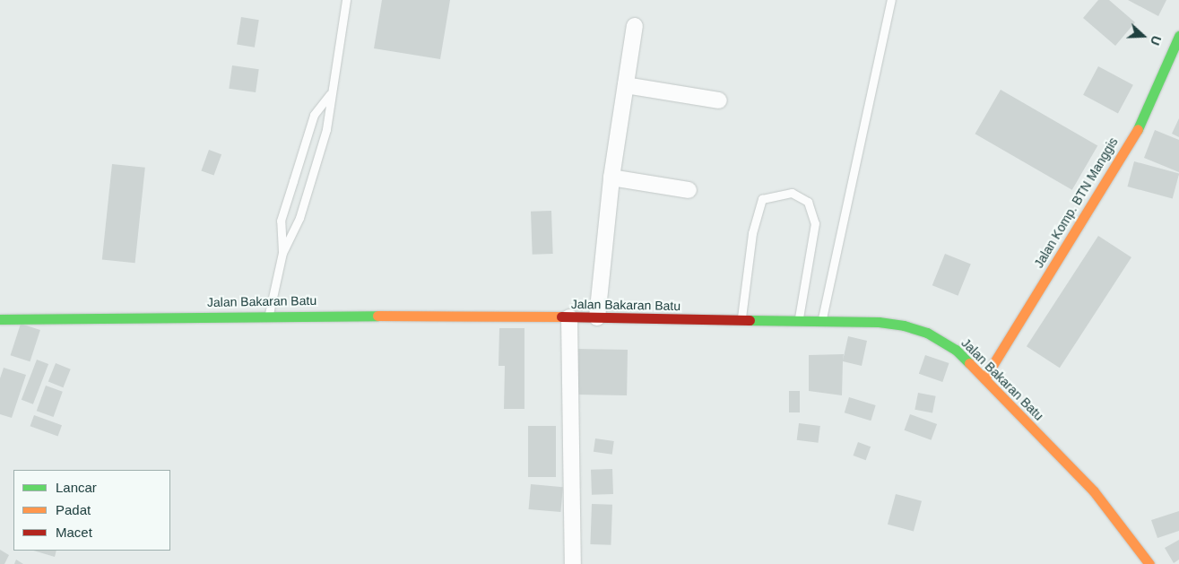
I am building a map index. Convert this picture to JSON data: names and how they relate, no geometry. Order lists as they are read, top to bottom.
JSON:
{
  "streets": {
    "main road": ["Jalan Komp. BTN Manggis", "Jalan Bakaran Batu"]
  },
  "crossings": [
    ["Jalan Komp. BTN Manggis", "Jalan Bakaran Batu"]
  ],
  "legend": ["Lancar", "Padat", "Macet"],
  "north": "right"
}
